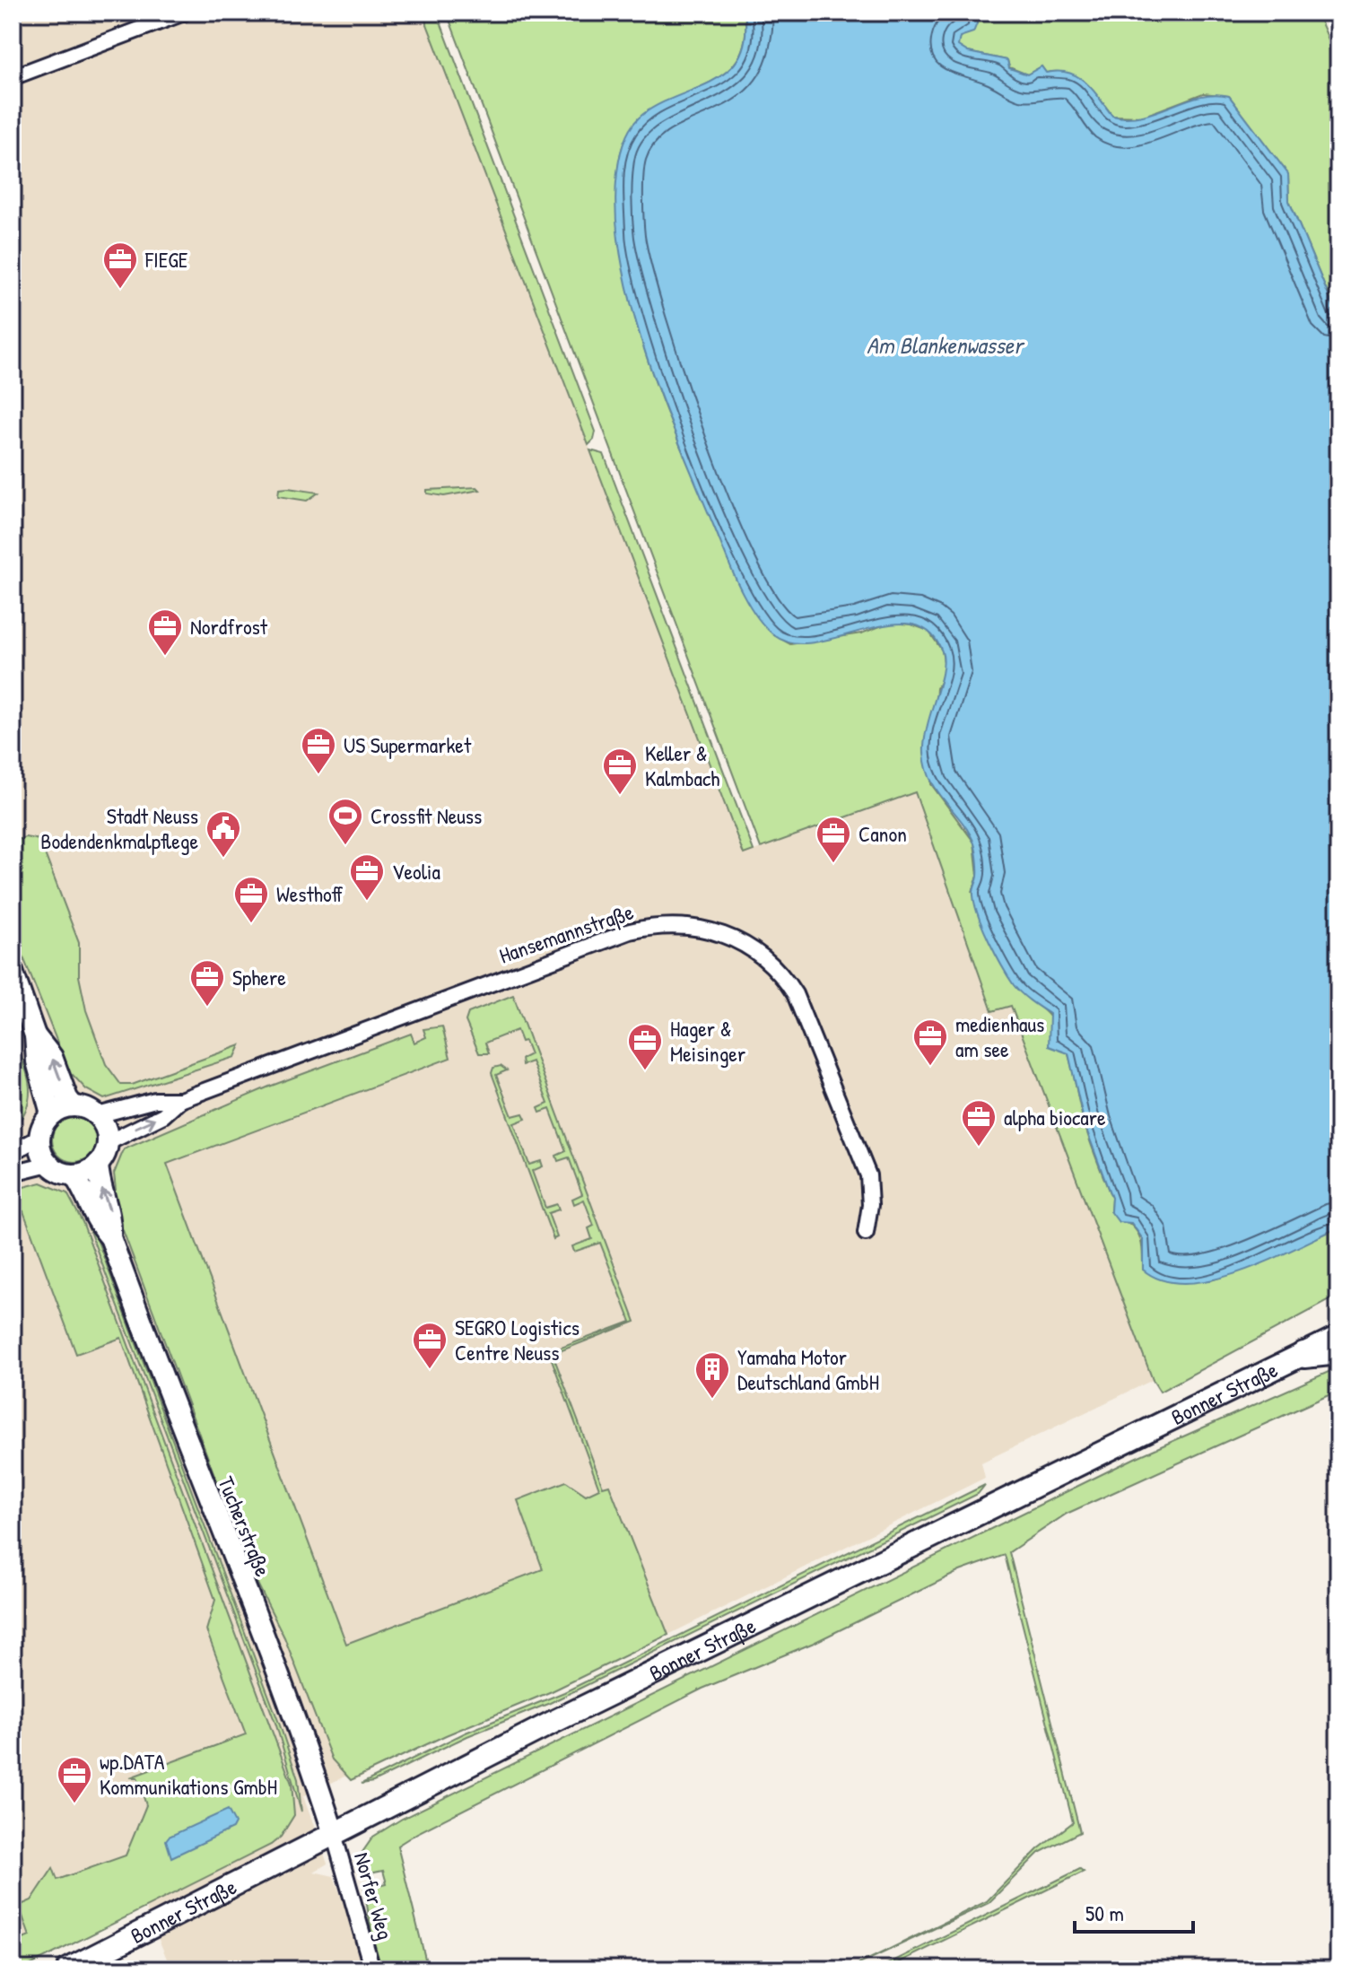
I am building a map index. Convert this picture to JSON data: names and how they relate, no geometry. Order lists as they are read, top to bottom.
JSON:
{
  "streets": {
    "main road": ["Bonner Straße", "Tucherstraße"],
    "street": ["Hansemannstraße", "Norfer Weg"]
  },
  "crossings": [
    ["Hansemannstraße", "Tucherstraße"],
    ["Bonner Straße", "Tucherstraße"],
    ["Bonner Straße", "Norfer Weg"],
    ["Tucherstraße", "Norfer Weg"]
  ],
  "water": ["Am Blankenwasser"],
  "places": {
    "office": [
      "FIEGE",
      "Nordfrost",
      "US Supermarket",
      "Keller & Kalmbach",
      "Canon",
      "Veolia",
      "Westhoff",
      "Sphere",
      "medienhaus am see",
      "Hager & Meisinger",
      "alpha biocare",
      "SEGRO Logistics Centre Neuss",
      "wp.DATA Kommunikations GmbH"
    ],
    "sports": ["Crossfit Neuss"],
    "public building": ["Stadt Neuss Bodendenkmalpflege"],
    "building": ["Yamaha Motor Deutschland GmbH"]
  },
  "scale_bar": "50 m"
}
